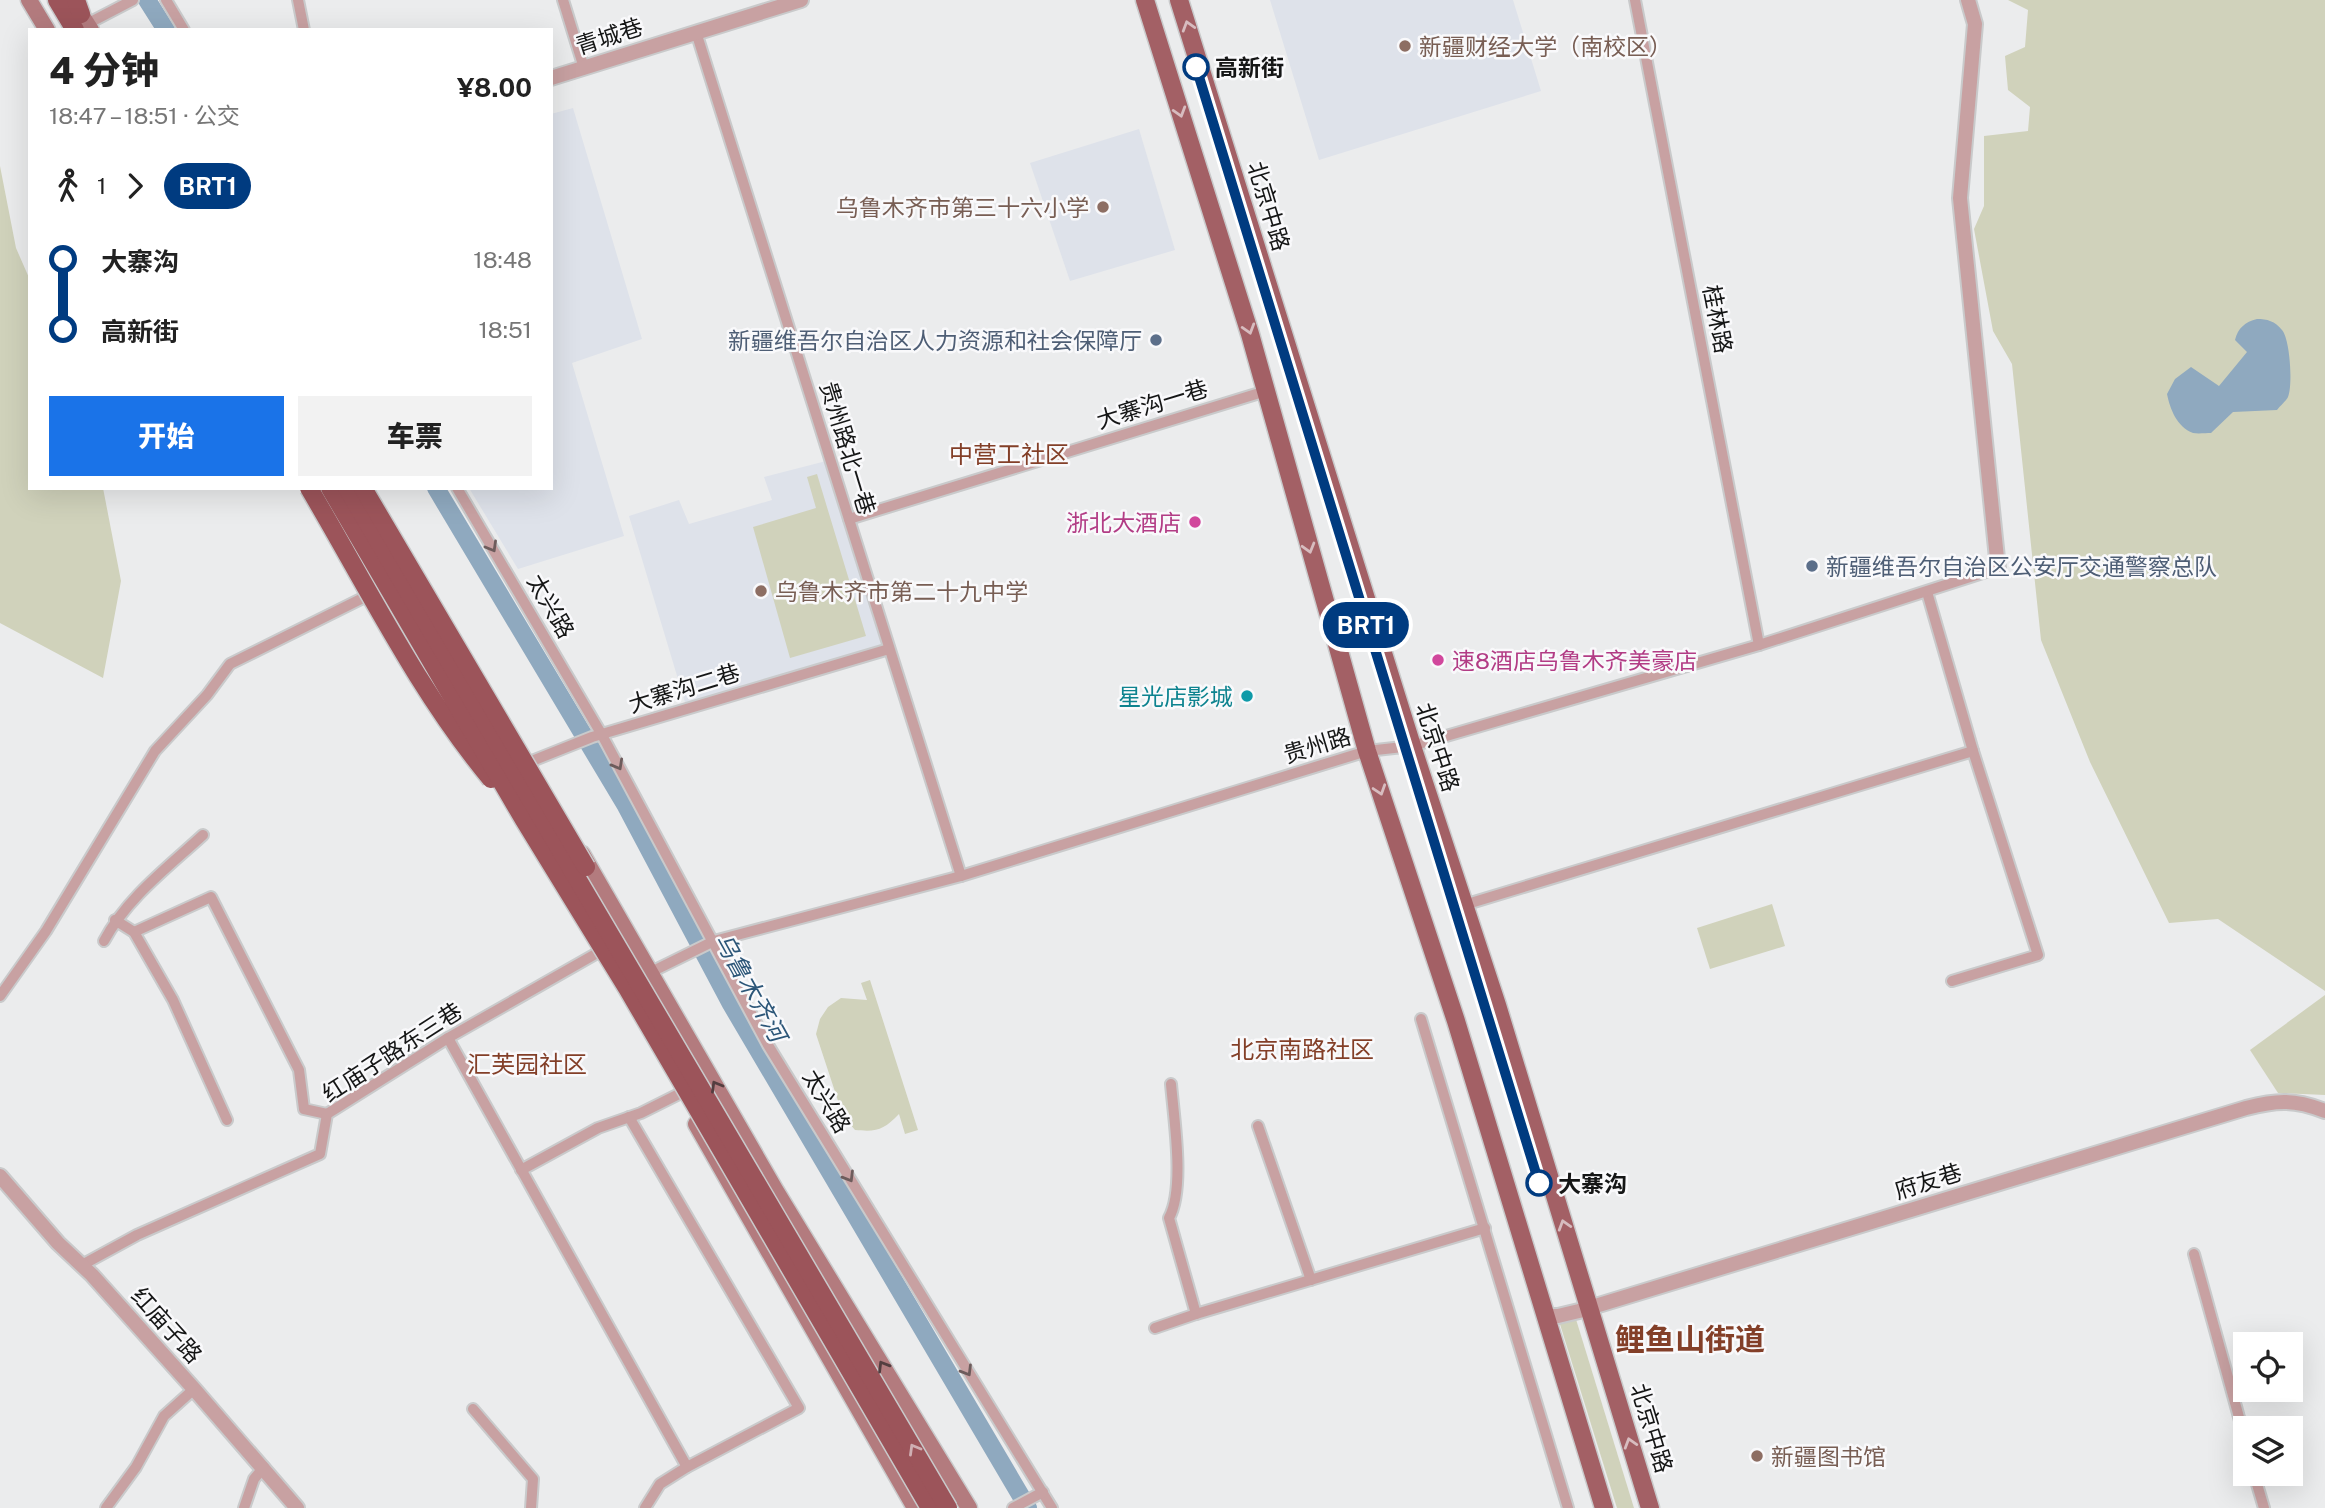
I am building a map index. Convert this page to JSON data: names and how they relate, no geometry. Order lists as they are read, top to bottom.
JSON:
{
  "streets": {
    "main road": ["北京中路"],
    "street": [
      "青城巷",
      "桂林路",
      "大寨沟一巷",
      "贵州路北一巷",
      "太兴路",
      "大寨沟二巷",
      "贵州路",
      "红庙子路东三巷",
      "府友巷",
      "红庙子路"
    ]
  },
  "crossings": [
    ["青城巷", "贵州路北一巷"],
    ["北京中路", "贵州路"],
    ["北京中路", "府友巷"],
    ["桂林路", "贵州路"],
    ["大寨沟一巷", "贵州路北一巷"],
    ["贵州路北一巷", "大寨沟二巷"],
    ["贵州路北一巷", "贵州路"],
    ["太兴路", "大寨沟二巷"],
    ["太兴路", "贵州路"],
    ["红庙子路东三巷", "红庙子路"]
  ],
  "one_way": ["太兴路"],
  "districts": [
    "中营工社区",
    "北京南路社区",
    "汇芙园社区",
    "鲤鱼山街道"
  ],
  "water": ["乌鲁木齐河"],
  "places": [
    "新疆财经大学（南校区）",
    "高新街",
    "乌鲁木齐市第三十六小学",
    "新疆维吾尔自治区人力资源和社会保障厅",
    "浙北大酒店",
    "新疆维吾尔自治区公安厅交通警察总队",
    "乌鲁木齐市第二十九中学",
    "速8酒店乌鲁木齐美豪店",
    "星光店影城",
    "大寨沟",
    "新疆图书馆"
  ],
  "lines": ["bus line BRT1"],
  "page": {
    "on_map": "BRT1",
    "heading": ["4 分钟", "18:47 – 18:51 · 公交", "¥8.00"],
    "legs": ["1", "BRT1"],
    "list": [
      {
        "name": "大寨沟",
        "value": "18:48"
      },
      {
        "name": "高新街",
        "value": "18:51"
      }
    ],
    "buttons": ["开始", "车票"]
  }
}
